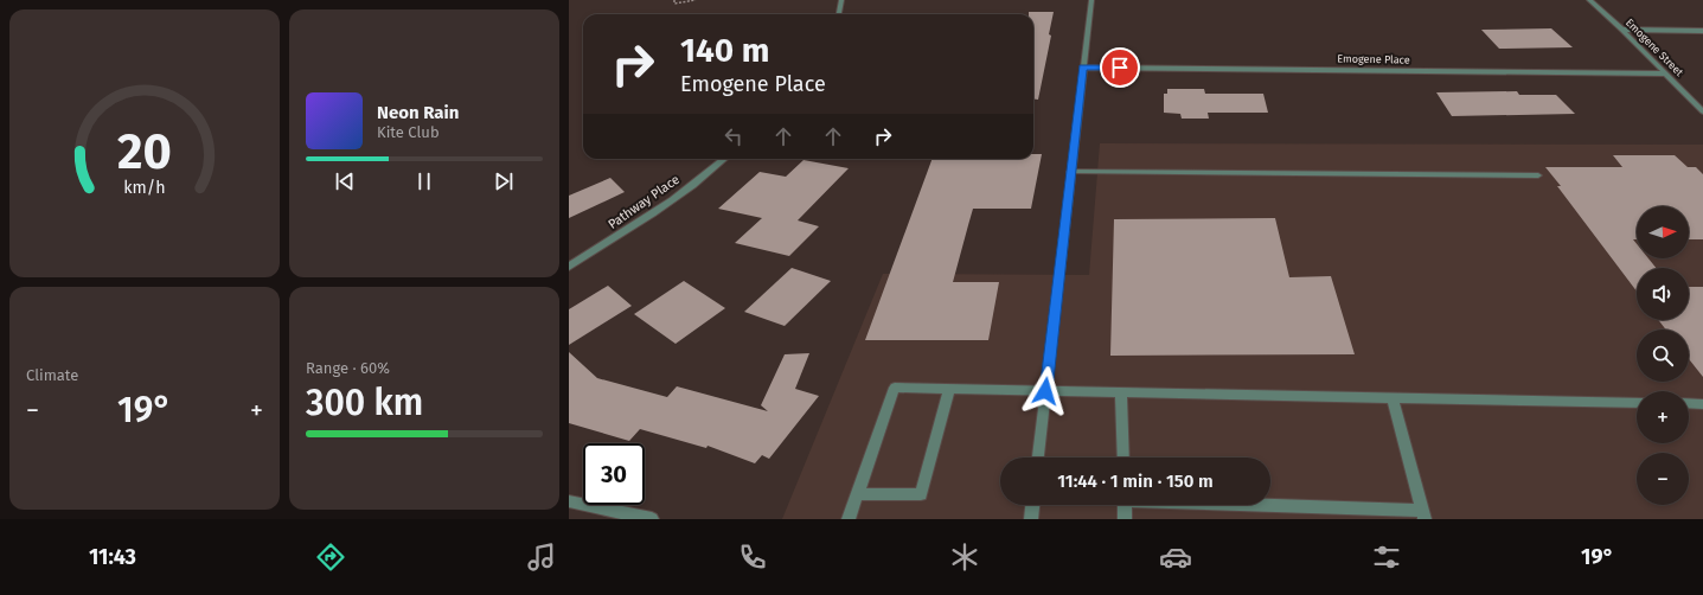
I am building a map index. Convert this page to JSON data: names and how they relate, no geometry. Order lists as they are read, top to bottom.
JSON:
{
  "streets": {
    "street": ["Emogene Street", "Emogene Place", "Pathway Place"]
  },
  "crossings": [
    ["Emogene Street", "Emogene Place"]
  ],
  "north": "right",
  "page": {
    "turn": ["140 m", "Emogene Place"],
    "song": ["Neon Rain", "Kite Club"],
    "map_buttons": ["+", "−"],
    "tile": [
      "Climate",
      ["Range · 60%", "300 km"]
    ],
    "heat": ["−", "19°", "+"],
    "limit": "30",
    "trip": "11:44 · 1 min · 150 m",
    "tabs": ["11:43", "19°"],
    "gauge": ["20", "km/h"]
  }
}
